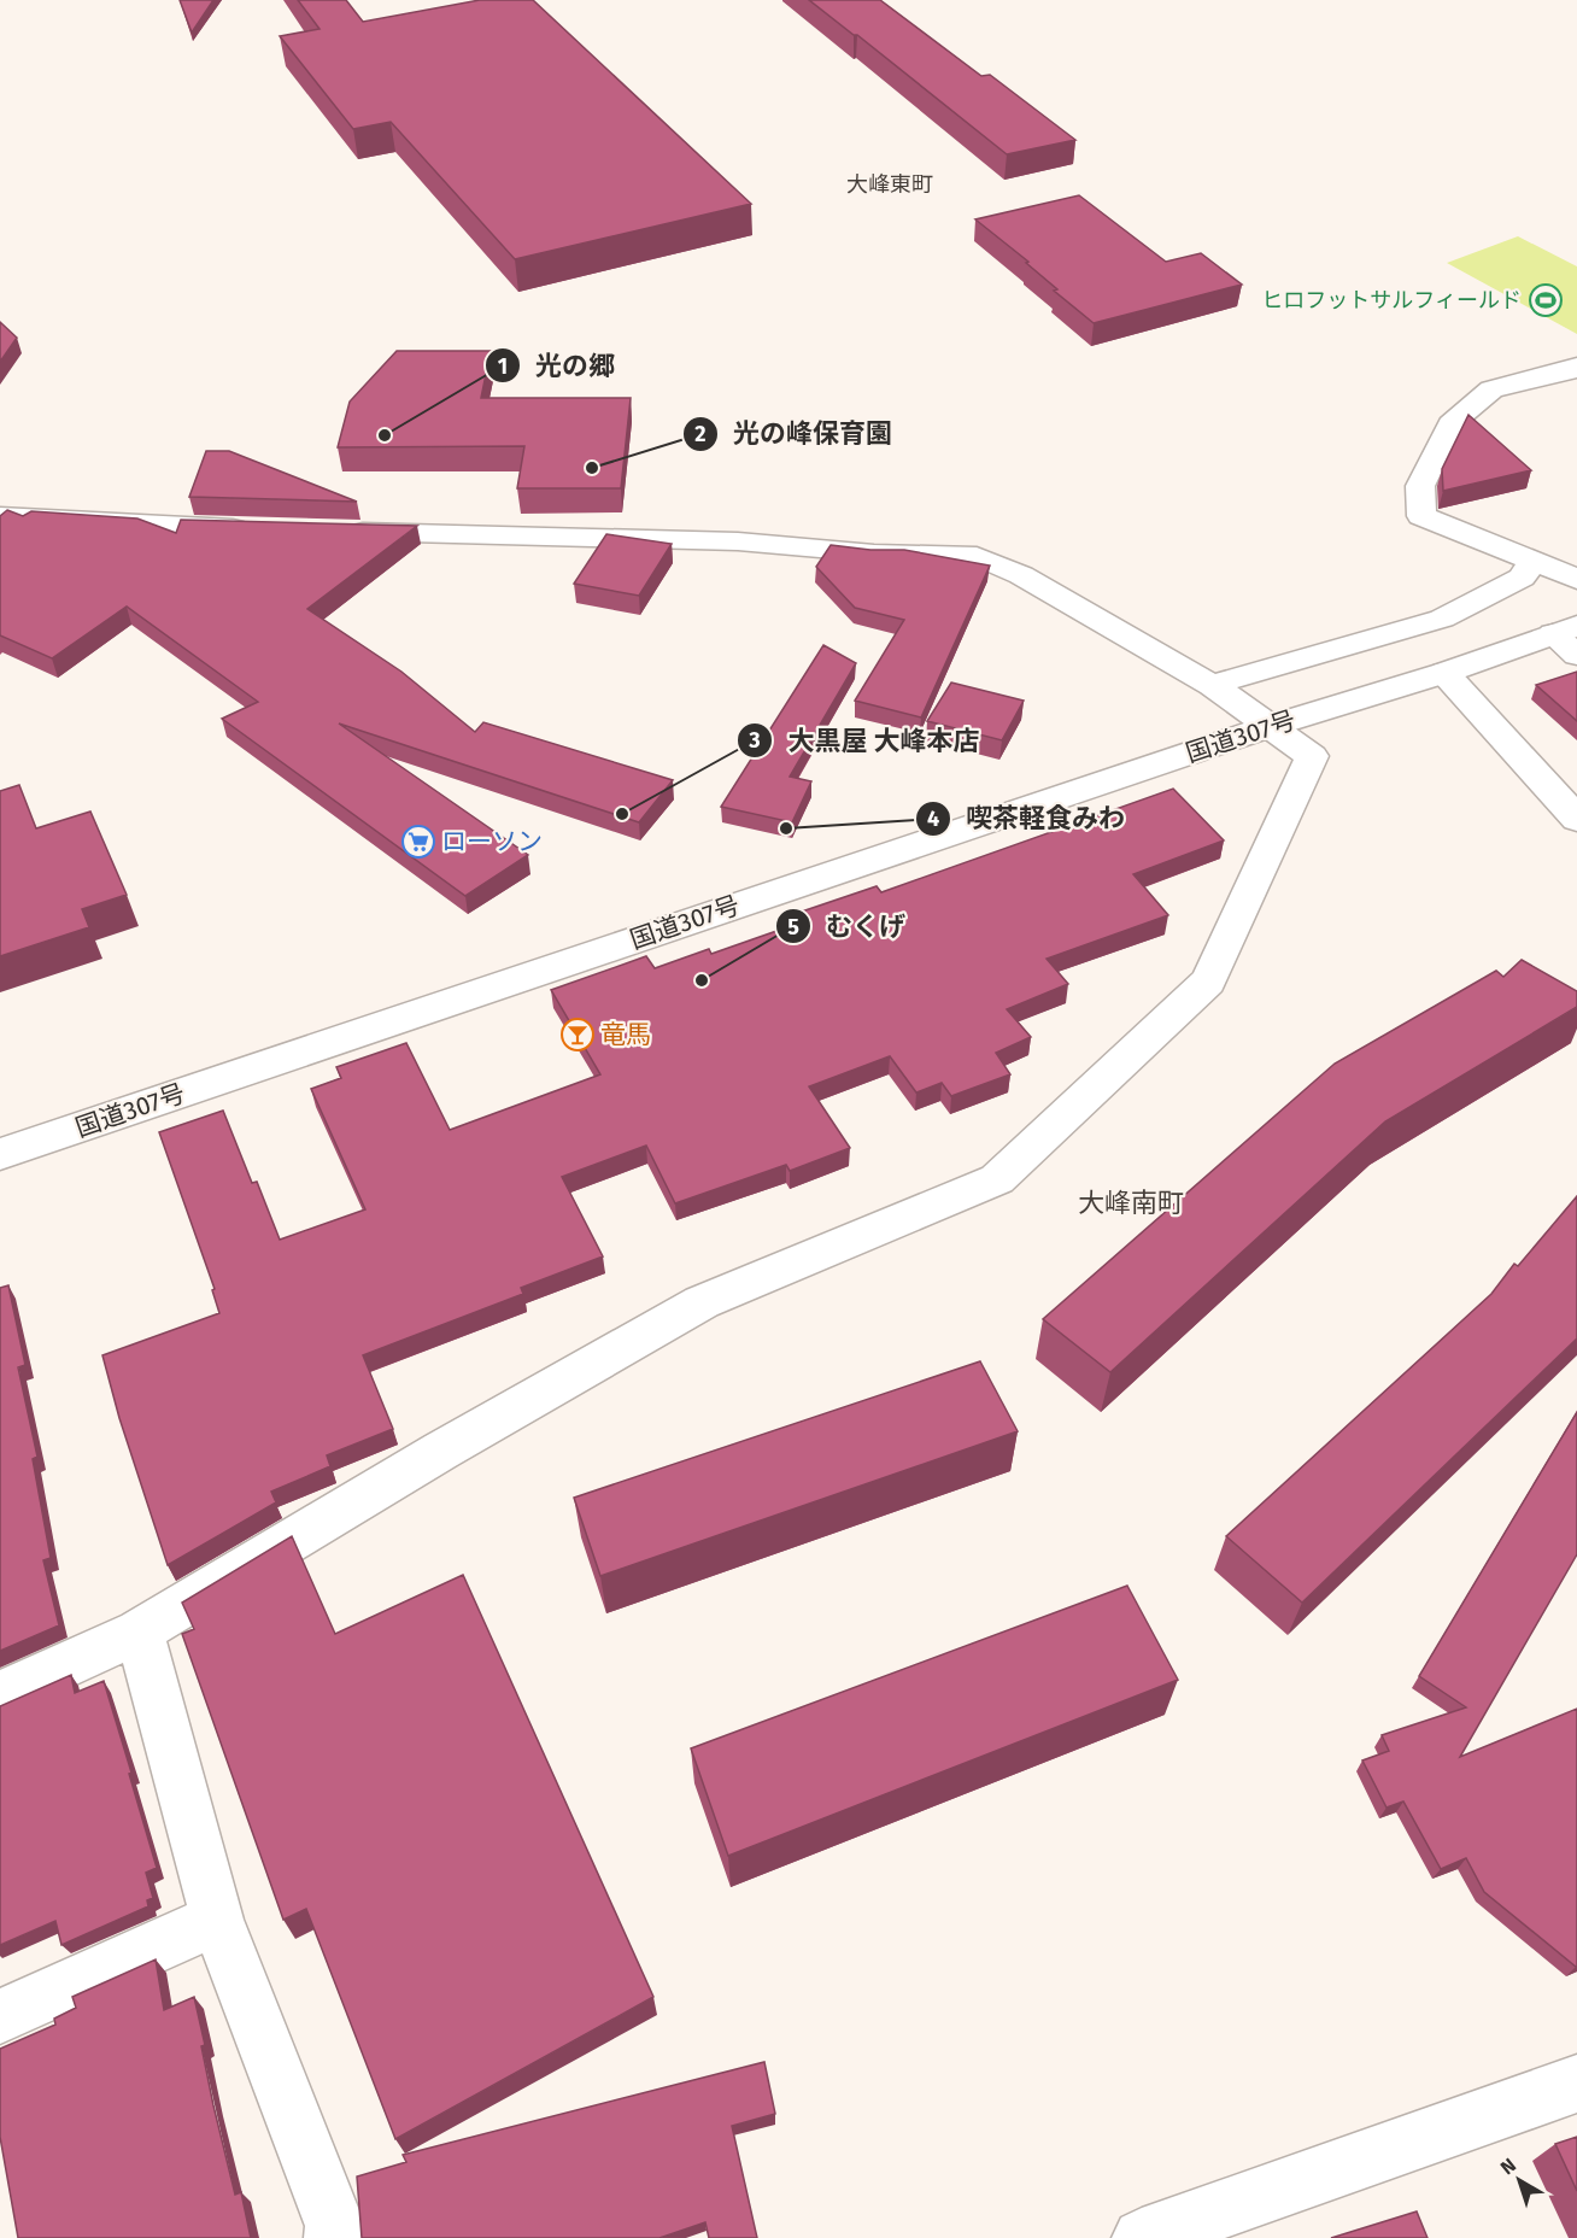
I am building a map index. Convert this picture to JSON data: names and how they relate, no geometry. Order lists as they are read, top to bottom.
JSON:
{
  "streets": {
    "main road": ["国道307号"]
  },
  "districts": ["大峰東町", "大峰南町"],
  "places": {
    "sports": ["ヒロフットサルフィールド"],
    "other": [
      "光の郷",
      "光の峰保育園",
      "大黒屋 大峰本店",
      "喫茶軽食みわ",
      "むくげ"
    ],
    "supermarket": ["ローソン"],
    "bar": ["竜馬"]
  },
  "north": "top left"
}
